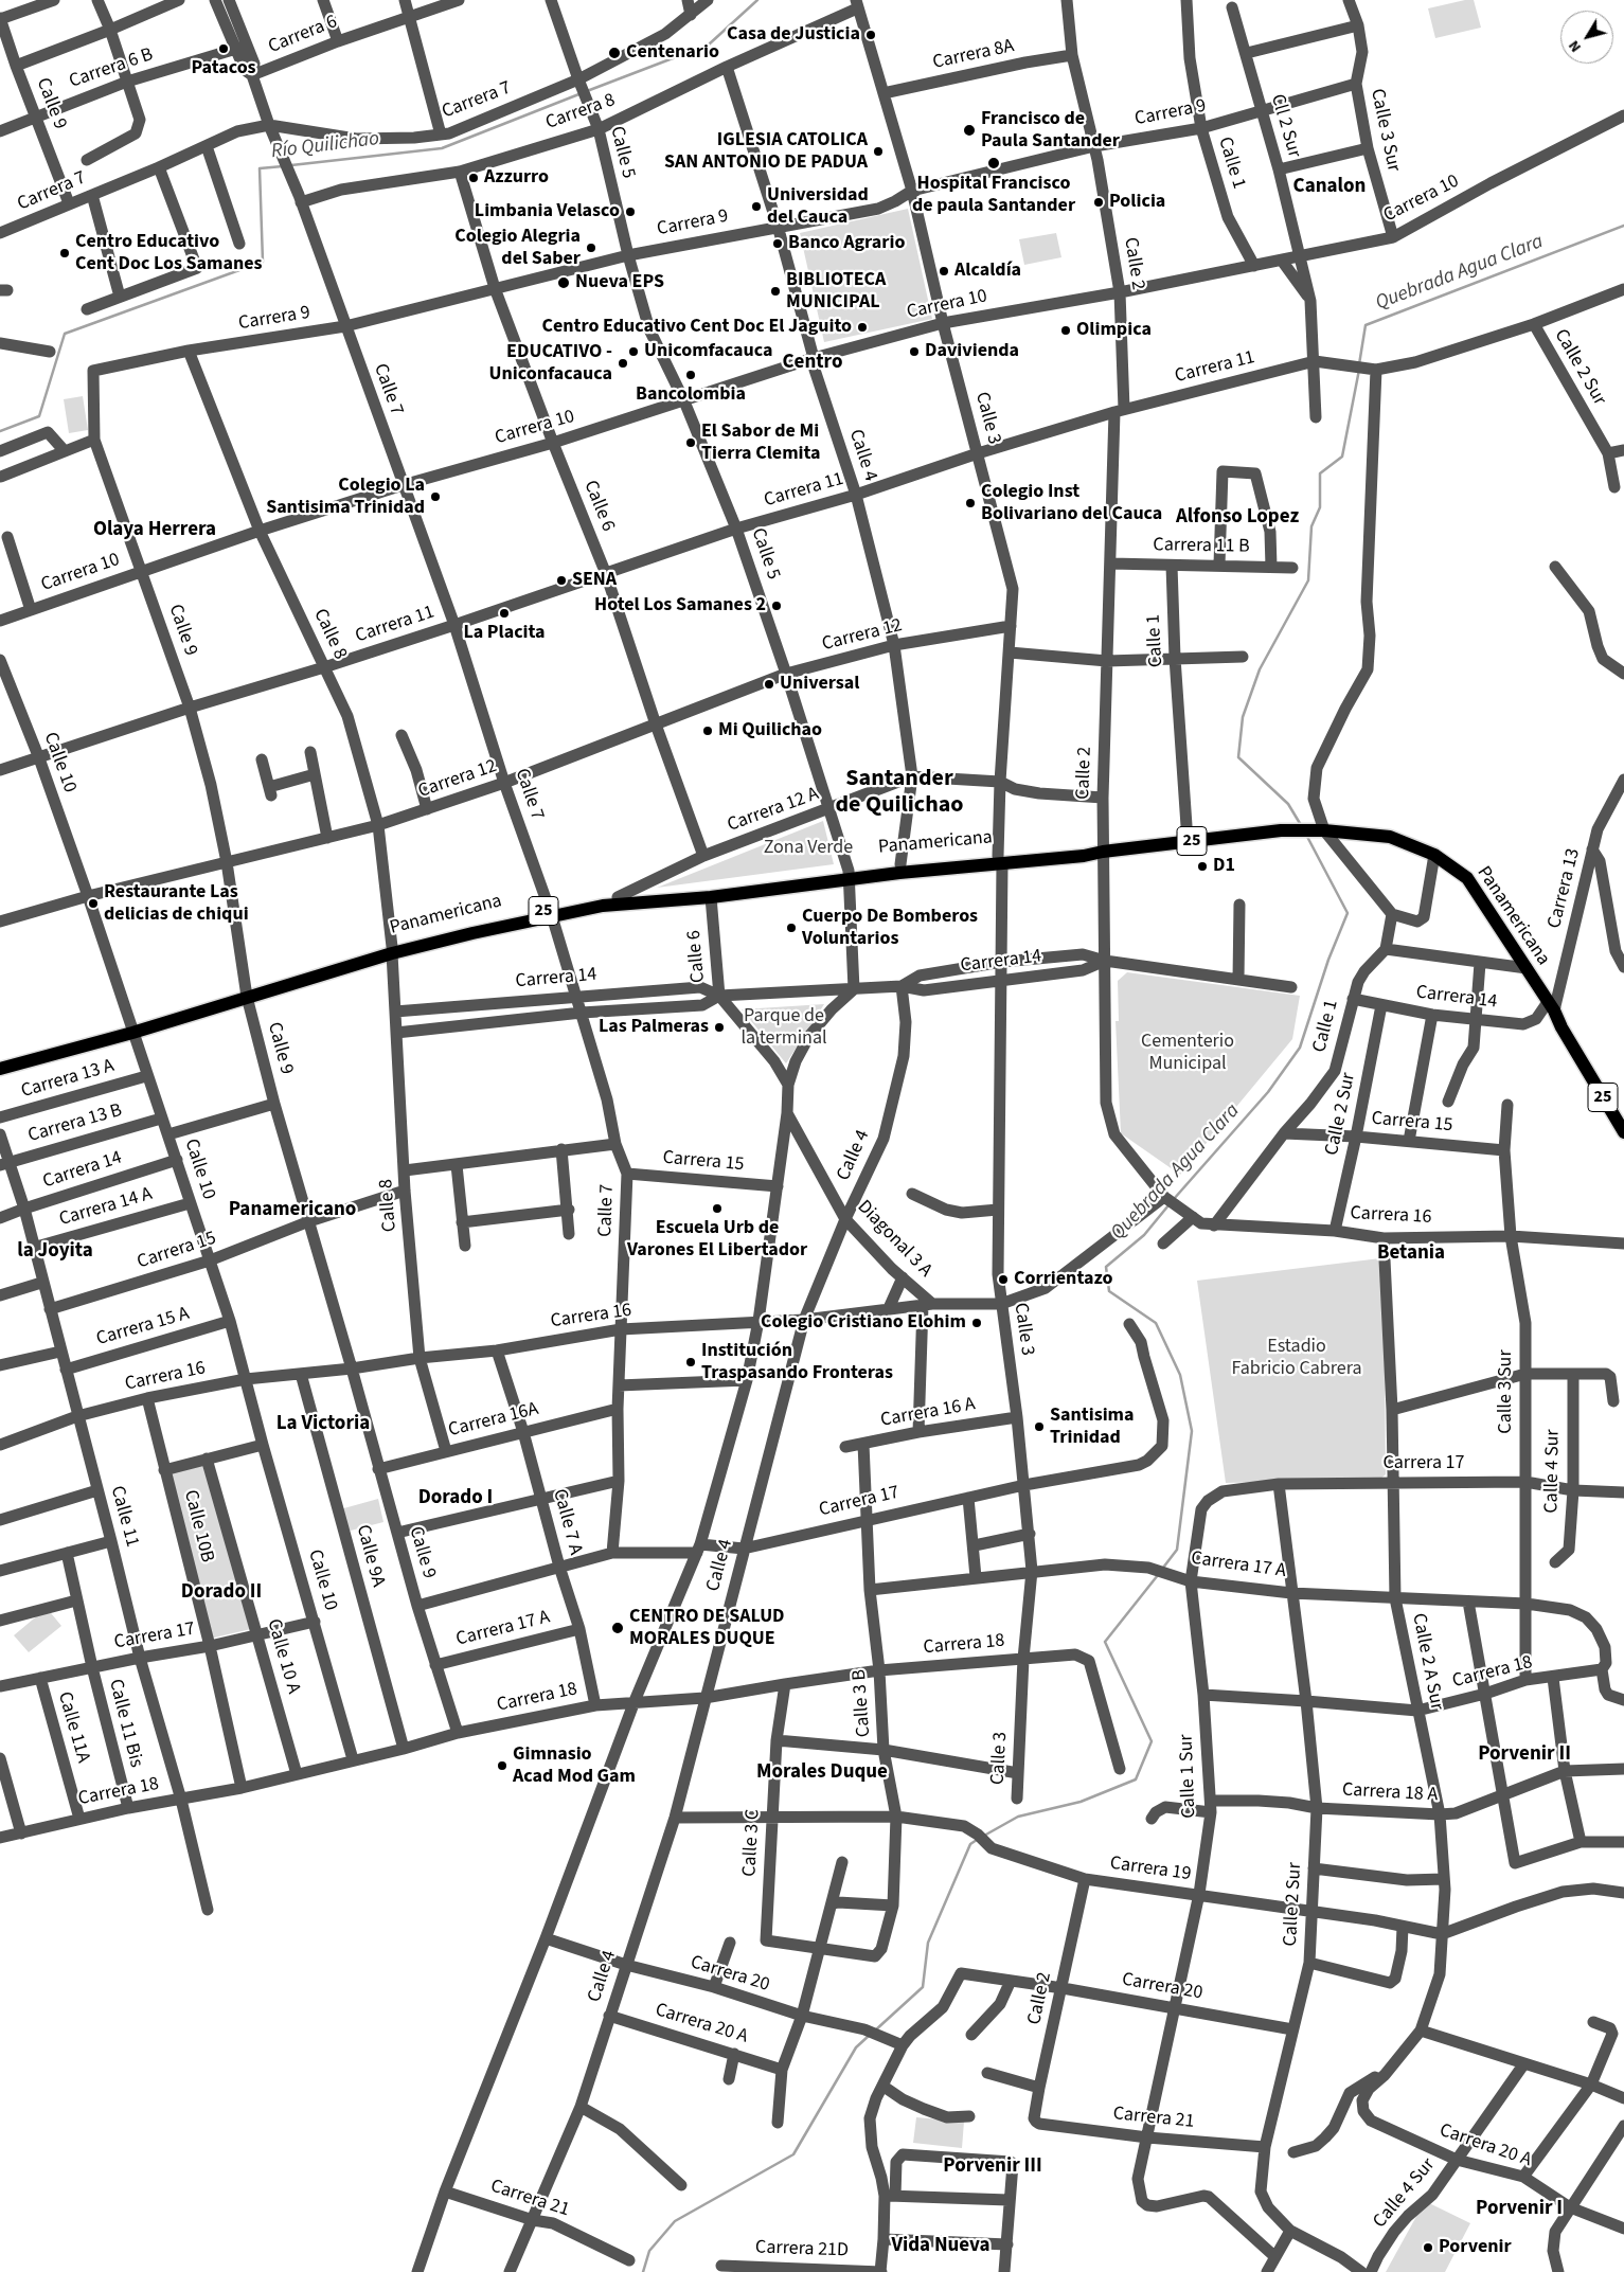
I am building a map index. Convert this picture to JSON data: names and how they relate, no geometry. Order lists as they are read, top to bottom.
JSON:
{
  "streets": {
    "main road": ["25", "Panamericana"],
    "street": [
      "Carrera 6",
      "Carrera 8A",
      "Carrera 6 B",
      "Carrera 7",
      "Calle 9",
      "Carrera 8",
      "Carrera 9",
      "Cll 2 Sur",
      "Calle 3 Sur",
      "Calle 5",
      "Calle 1",
      "Carrera 10",
      "Calle 2",
      "Carrera 11",
      "Calle 2 Sur",
      "Calle 7",
      "Calle 3",
      "Calle 4",
      "Calle 6",
      "Carrera 11 B",
      "Calle 8",
      "Carrera 12",
      "Calle 10",
      "Carrera 12 A",
      "Carrera 13",
      "Carrera 14",
      "Carrera 13 A",
      "Carrera 15",
      "Carrera 13 B",
      "Carrera 14 A",
      "Carrera 16",
      "Diagonal 3 A",
      "Carrera 15 A",
      "Carrera 16 A",
      "Carrera 16A",
      "Carrera 17",
      "Calle 4 Sur",
      "Calle 11",
      "Calle 7 A",
      "Calle 10B",
      "Calle 9A",
      "Carrera 17 A",
      "Carrera 18",
      "Calle 10 A",
      "Calle 2 A Sur",
      "Calle 3 B",
      "Calle 11 Bis",
      "Calle 11A",
      "Calle 1 Sur",
      "Carrera 18 A",
      "Calle 3 C",
      "Carrera 19",
      "Carrera 20",
      "Carrera 20 A",
      "Carrera 21",
      "Carrera 21D"
    ]
  },
  "crossings": [
    ["Carrera 6", "Calle 7"],
    ["Carrera 8A", "Calle 2"],
    ["Carrera 8A", "Calle 3"],
    ["Carrera 6 B", "Calle 9"],
    ["Carrera 6 B", "Calle 7"],
    ["Carrera 7", "Calle 9"],
    ["Carrera 7", "Calle 5"],
    ["Carrera 7", "Calle 7"],
    ["Calle 9", "Carrera 9"],
    ["Calle 9", "Carrera 10"],
    ["Calle 9", "Carrera 11"],
    ["Calle 9", "Carrera 12"],
    ["Calle 9", "Panamericana"],
    ["Calle 9", "Carrera 15"],
    ["Calle 9", "Carrera 16"],
    ["Calle 9", "Carrera 16A"],
    ["Calle 9", "Carrera 17"],
    ["Calle 9", "Carrera 17 A"],
    ["Calle 9", "Carrera 18"],
    ["Carrera 8", "Calle 5"],
    ["Carrera 8", "Calle 7"],
    ["Carrera 8", "Calle 3"],
    ["Carrera 8", "Calle 4"],
    ["Carrera 8", "Calle 6"],
    ["Carrera 9", "Cll 2 Sur"],
    ["Carrera 9", "Calle 3 Sur"],
    ["Carrera 9", "Calle 5"],
    ["Carrera 9", "Calle 1"],
    ["Carrera 9", "Calle 2"],
    ["Carrera 9", "Calle 7"],
    ["Carrera 9", "Calle 3"],
    ["Carrera 9", "Calle 4"],
    ["Carrera 9", "Calle 6"],
    ["Carrera 9", "Calle 8"],
    ["Cll 2 Sur", "Carrera 10"],
    ["Calle 3 Sur", "Carrera 10"],
    ["Calle 3 Sur", "Carrera 15"],
    ["Calle 3 Sur", "Carrera 16"],
    ["Calle 3 Sur", "Carrera 17"],
    ["Calle 3 Sur", "Carrera 17 A"],
    ["Calle 3 Sur", "Carrera 18"],
    ["Calle 5", "Carrera 10"],
    ["Calle 5", "Carrera 11"],
    ["Calle 5", "Carrera 12"],
    ["Calle 5", "Carrera 12 A"],
    ["Calle 5", "Panamericana"],
    ["Calle 5", "Carrera 14"],
    ["Calle 1", "Carrera 10"],
    ["Calle 1", "Carrera 11 B"],
    ["Calle 1", "Panamericana"],
    ["Calle 1", "Carrera 14"],
    ["Calle 1", "Carrera 15"],
    ["Calle 1", "Carrera 16"],
    ["Carrera 10", "Calle 2"],
    ["Carrera 10", "Calle 7"],
    ["Carrera 10", "Calle 3"],
    ["Carrera 10", "Calle 4"],
    ["Carrera 10", "Calle 6"],
    ["Carrera 10", "Calle 8"],
    ["Calle 2", "Carrera 11"],
    ["Calle 2", "Carrera 11 B"],
    ["Calle 2", "Carrera 12 A"],
    ["Calle 2", "Panamericana"],
    ["Calle 2", "Carrera 14"],
    ["Calle 2", "Carrera 16"],
    ["Calle 2", "Carrera 19"],
    ["Calle 2", "Carrera 20"],
    ["Calle 2", "Carrera 21"],
    ["Carrera 11", "Calle 2 Sur"],
    ["Carrera 11", "Calle 7"],
    ["Carrera 11", "Calle 3"],
    ["Carrera 11", "Calle 4"],
    ["Carrera 11", "Calle 6"],
    ["Carrera 11", "Calle 8"],
    ["Carrera 11", "Calle 10"],
    ["Calle 2 Sur", "Carrera 14"],
    ["Calle 2 Sur", "Carrera 15"],
    ["Calle 2 Sur", "Carrera 16"],
    ["Calle 2 Sur", "Carrera 17"],
    ["Calle 2 Sur", "Carrera 17 A"],
    ["Calle 2 Sur", "Carrera 18"],
    ["Calle 2 Sur", "Carrera 18 A"],
    ["Calle 2 Sur", "Carrera 19"],
    ["Calle 2 Sur", "Carrera 20"],
    ["Calle 2 Sur", "Carrera 21"],
    ["Calle 7", "Carrera 12"],
    ["Calle 7", "Panamericana"],
    ["Calle 7", "Carrera 14"],
    ["Calle 7", "Carrera 15"],
    ["Calle 7", "Carrera 16"],
    ["Calle 7", "Carrera 16A"],
    ["Calle 7", "Carrera 17"],
    ["Calle 3", "Carrera 12"],
    ["Calle 3", "Carrera 12 A"],
    ["Calle 3", "Panamericana"],
    ["Calle 3", "Carrera 14"],
    ["Calle 3", "Carrera 16"],
    ["Calle 3", "Carrera 16 A"],
    ["Calle 3", "Carrera 17"],
    ["Calle 3", "Carrera 17 A"],
    ["Calle 3", "Carrera 18"],
    ["Calle 4", "Carrera 12"],
    ["Calle 4", "Carrera 12 A"],
    ["Calle 4", "Panamericana"],
    ["Calle 4", "Carrera 14"],
    ["Calle 4", "Carrera 16"],
    ["Calle 4", "Diagonal 3 A"],
    ["Calle 4", "Carrera 17"],
    ["Calle 4", "Carrera 18"],
    ["Calle 4", "Carrera 19"],
    ["Calle 4", "Carrera 20"],
    ["Calle 4", "Carrera 20 A"],
    ["Calle 4", "Carrera 21"],
    ["Calle 6", "Carrera 12"],
    ["Calle 6", "Carrera 12 A"],
    ["Calle 6", "Panamericana"],
    ["Calle 6", "Carrera 14"],
    ["Calle 8", "Carrera 12"],
    ["Calle 8", "Panamericana"],
    ["Calle 8", "Carrera 14"],
    ["Calle 8", "Carrera 15"],
    ["Calle 8", "Carrera 16"],
    ["Calle 8", "Carrera 16A"],
    ["Carrera 12", "Calle 10"],
    ["Calle 10", "Panamericana"],
    ["Calle 10", "Carrera 14"],
    ["Calle 10", "Carrera 13 A"],
    ["Calle 10", "Carrera 15"],
    ["Calle 10", "Carrera 13 B"],
    ["Calle 10", "Carrera 14 A"],
    ["Calle 10", "Carrera 16"],
    ["Calle 10", "Carrera 15 A"],
    ["Calle 10", "Carrera 17"],
    ["Calle 10", "Carrera 18"],
    ["Carrera 12 A", "Panamericana"],
    ["Panamericana", "Carrera 13"],
    ["Panamericana", "Carrera 14"],
    ["Carrera 13", "Carrera 14"],
    ["Carrera 14", "Calle 11"],
    ["Carrera 15", "Calle 11"],
    ["Carrera 13 B", "Calle 11"],
    ["Carrera 14 A", "Calle 11"],
    ["Carrera 16", "Diagonal 3 A"],
    ["Carrera 16", "Calle 11"],
    ["Carrera 16", "Calle 7 A"],
    ["Carrera 16", "Calle 10B"],
    ["Carrera 16", "Calle 9A"],
    ["Carrera 16", "Calle 2 A Sur"],
    ["Carrera 15 A", "Calle 11"],
    ["Carrera 16 A", "Calle 3 B"],
    ["Carrera 16A", "Calle 7 A"],
    ["Carrera 17", "Calle 4 Sur"],
    ["Carrera 17", "Calle 11"],
    ["Carrera 17", "Calle 7 A"],
    ["Carrera 17", "Calle 10B"],
    ["Carrera 17", "Calle 10 A"],
    ["Carrera 17", "Calle 2 A Sur"],
    ["Carrera 17", "Calle 3 B"],
    ["Carrera 17", "Calle 11 Bis"],
    ["Carrera 17", "Calle 11A"],
    ["Carrera 17", "Calle 1 Sur"],
    ["Calle 4 Sur", "Carrera 20 A"],
    ["Calle 11", "Carrera 18"],
    ["Calle 7 A", "Carrera 17 A"],
    ["Calle 7 A", "Carrera 18"],
    ["Calle 10B", "Carrera 18"],
    ["Calle 9A", "Carrera 18"],
    ["Carrera 17 A", "Carrera 18"],
    ["Carrera 17 A", "Calle 2 A Sur"],
    ["Carrera 17 A", "Calle 3 B"],
    ["Carrera 17 A", "Calle 1 Sur"],
    ["Carrera 18", "Calle 10 A"],
    ["Carrera 18", "Calle 2 A Sur"],
    ["Carrera 18", "Calle 3 B"],
    ["Carrera 18", "Calle 11 Bis"],
    ["Carrera 18", "Calle 11A"],
    ["Carrera 18", "Calle 1 Sur"],
    ["Carrera 18", "Calle 3 C"],
    ["Calle 2 A Sur", "Carrera 18 A"],
    ["Calle 2 A Sur", "Carrera 19"],
    ["Calle 2 A Sur", "Carrera 20 A"],
    ["Calle 3 B", "Calle 3 C"],
    ["Calle 3 B", "Carrera 19"],
    ["Calle 1 Sur", "Carrera 18 A"],
    ["Calle 1 Sur", "Carrera 19"],
    ["Calle 1 Sur", "Carrera 20"],
    ["Calle 1 Sur", "Carrera 21"],
    ["Calle 3 C", "Carrera 19"]
  ],
  "districts": [
    "Canalon",
    "Centro",
    "Alfonso Lopez",
    "Olaya Herrera",
    "Santander de Quilichao",
    "Panamericano",
    "la Joyita",
    "Betania",
    "La Victoria",
    "Dorado I",
    "Dorado II",
    "Porvenir II",
    "Morales Duque",
    "Porvenir III",
    "Porvenir I",
    "Vida Nueva"
  ],
  "water": ["Río Quilichao", "Quebrada Agua Clara"],
  "parks": [
    "Zona Verde",
    "Parque de la terminal",
    "Cementerio Municipal",
    "Estadio Fabricio Cabrera"
  ],
  "places": [
    "Casa de Justicia",
    "Patacos",
    "Centenario",
    "Francisco de Paula Santander",
    "IGLESIA CATOLICA SAN ANTONIO DE PADUA",
    "Hospital Francisco de paula Santander",
    "Azzurro",
    "Policia",
    "Universidad del Cauca",
    "Limbania Velasco",
    "Banco Agrario",
    "Colegio Alegria del Saber",
    "Centro Educativo Cent Doc Los Samanes",
    "Alcaldía",
    "Nueva EPS",
    "BIBLIOTECA MUNICIPAL",
    "Centro Educativo Cent Doc El Jaguito",
    "Olimpica",
    "Unicomfacauca",
    "Davivienda",
    "EDUCATIVO - Uniconfacauca",
    "Bancolombia",
    "El Sabor de Mi Tierra Clemita",
    "Colegio La Santisima Trinidad",
    "Colegio Inst Bolivariano del Cauca",
    "SENA",
    "Hotel Los Samanes 2",
    "La Placita",
    "Universal",
    "Mi Quilichao",
    "D1",
    "Restaurante Las delicias de chiqui",
    "Cuerpo De Bomberos Voluntarios",
    "Las Palmeras",
    "Escuela Urb de Varones El Libertador",
    "Corrientazo",
    "Colegio Cristiano Elohim",
    "Institución Traspasando Fronteras",
    "Santisima Trinidad",
    "CENTRO DE SALUD MORALES DUQUE",
    "Gimnasio Acad Mod Gam",
    "Porvenir"
  ],
  "north": "bottom left"
}
